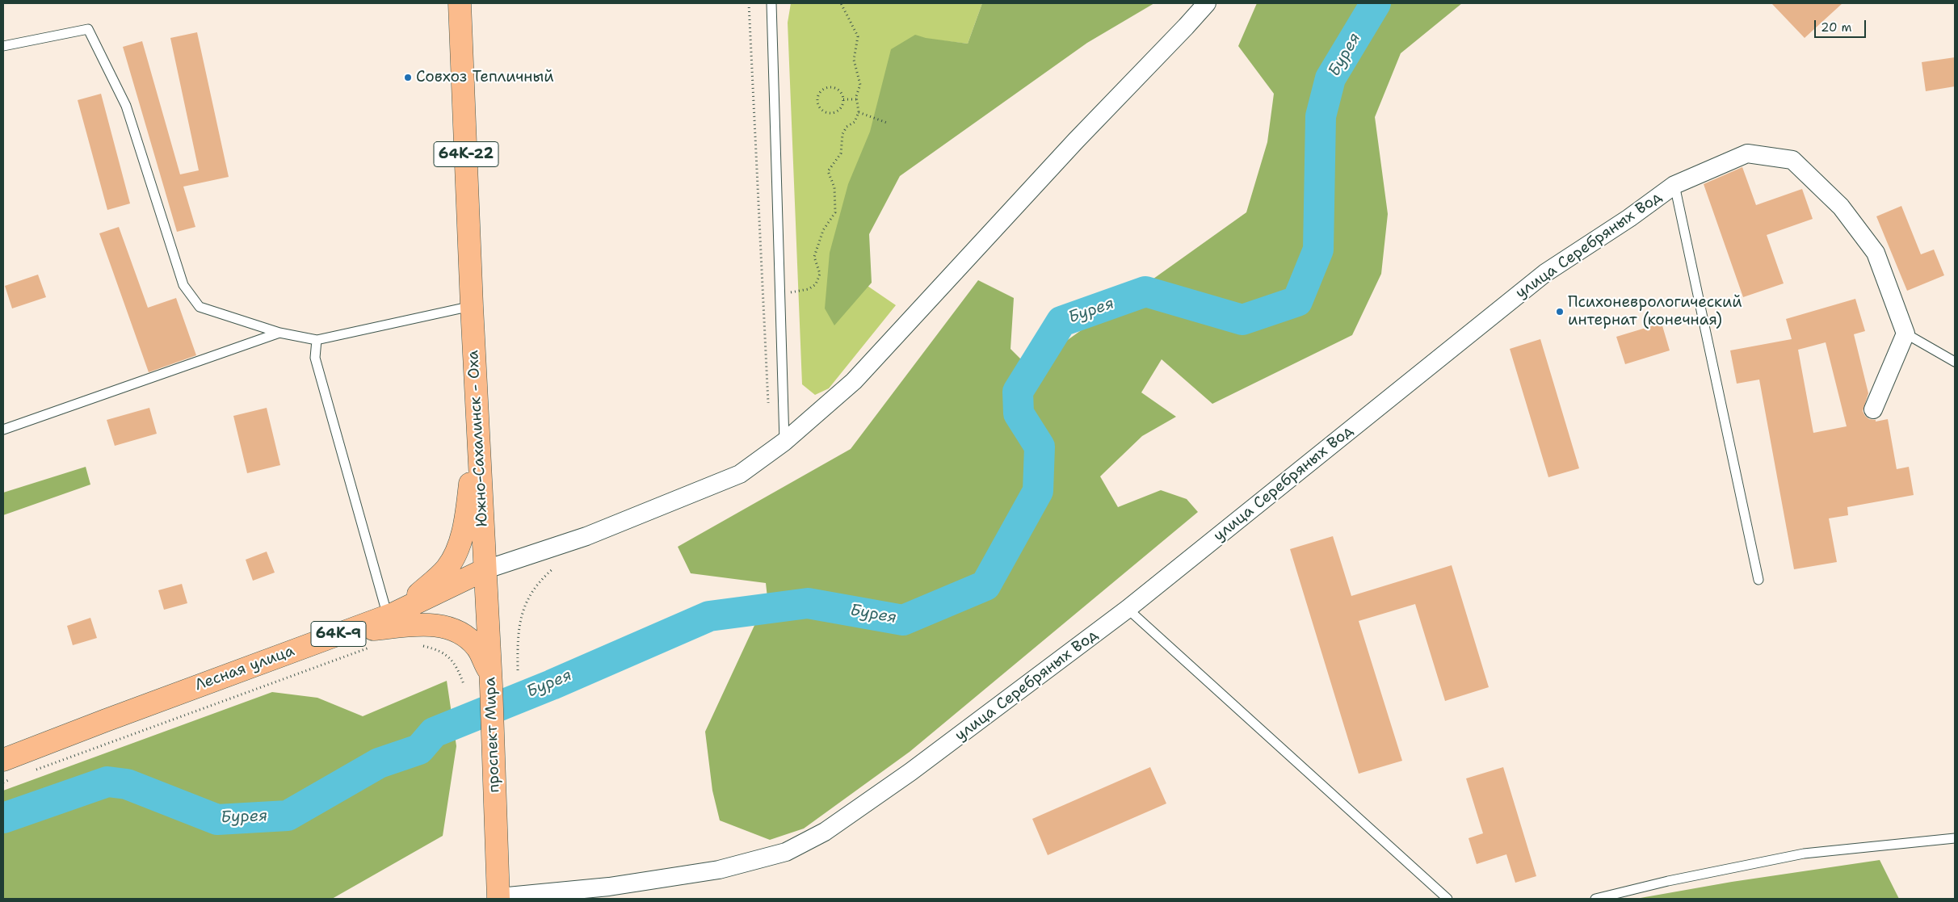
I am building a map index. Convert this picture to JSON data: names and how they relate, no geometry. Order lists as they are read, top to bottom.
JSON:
{
  "streets": {
    "main road": [
      "64К-22",
      "Южно-Сахалинск - Оха",
      "64К-9",
      "Лесная улица",
      "проспект Мира"
    ],
    "street": ["улица Серебряных Вод"]
  },
  "crossings": [
    ["64К-22", "Южно-Сахалинск - Оха"],
    ["улица Серебряных Вод", "проспект Мира"],
    ["Южно-Сахалинск - Оха", "Лесная улица"],
    ["Южно-Сахалинск - Оха", "проспект Мира"],
    ["Лесная улица", "проспект Мира"]
  ],
  "water": ["Бурея"],
  "places": ["Совхоз Тепличный", "Психоневрологический интернат (конечная)"],
  "scale_bar": "20 m"
}
